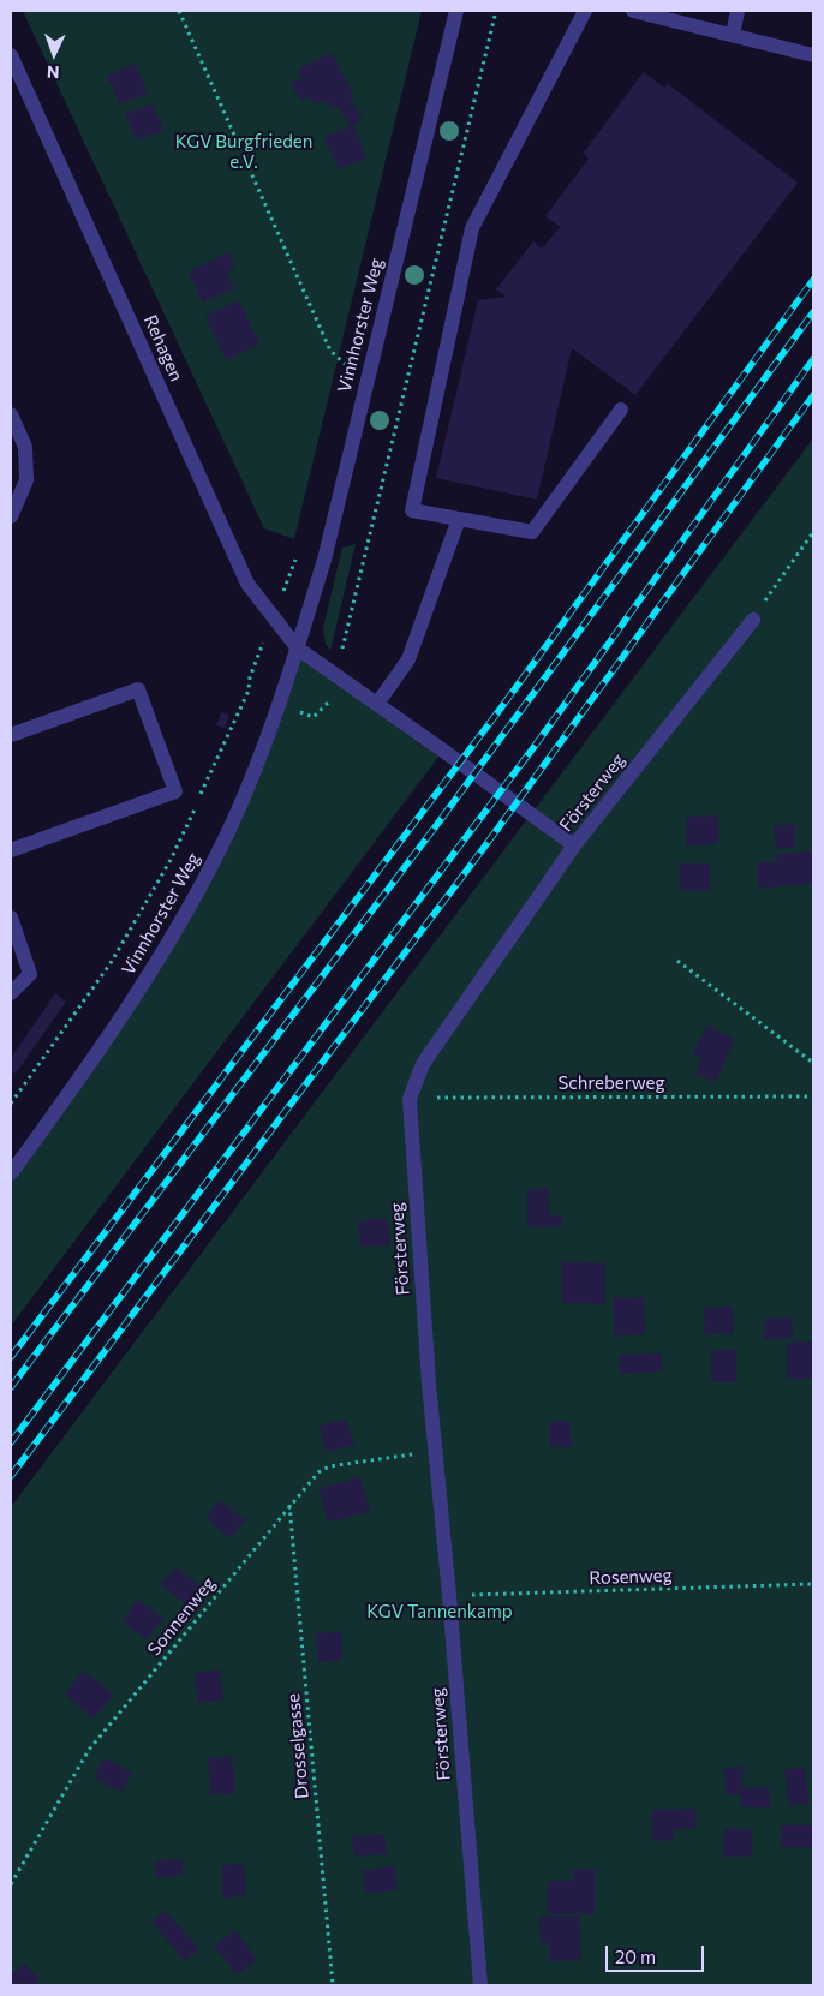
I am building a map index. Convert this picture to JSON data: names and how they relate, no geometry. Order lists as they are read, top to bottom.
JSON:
{
  "streets": {
    "street": ["Vinnhorster Weg", "Rehagen", "Försterweg"],
    "path": [
      "Schreberweg",
      "Rosenweg",
      "Sonnenweg",
      "Drosselgasse"
    ]
  },
  "crossings": [
    ["Vinnhorster Weg", "Rehagen"],
    ["Försterweg", "Schreberweg"],
    ["Försterweg", "Rosenweg"],
    ["Försterweg", "Sonnenweg"],
    ["Sonnenweg", "Drosselgasse"]
  ],
  "parks": ["KGV Burgfrieden e.V.", "KGV Tannenkamp"],
  "scale_bar": "20 m",
  "north": "bottom"
}
